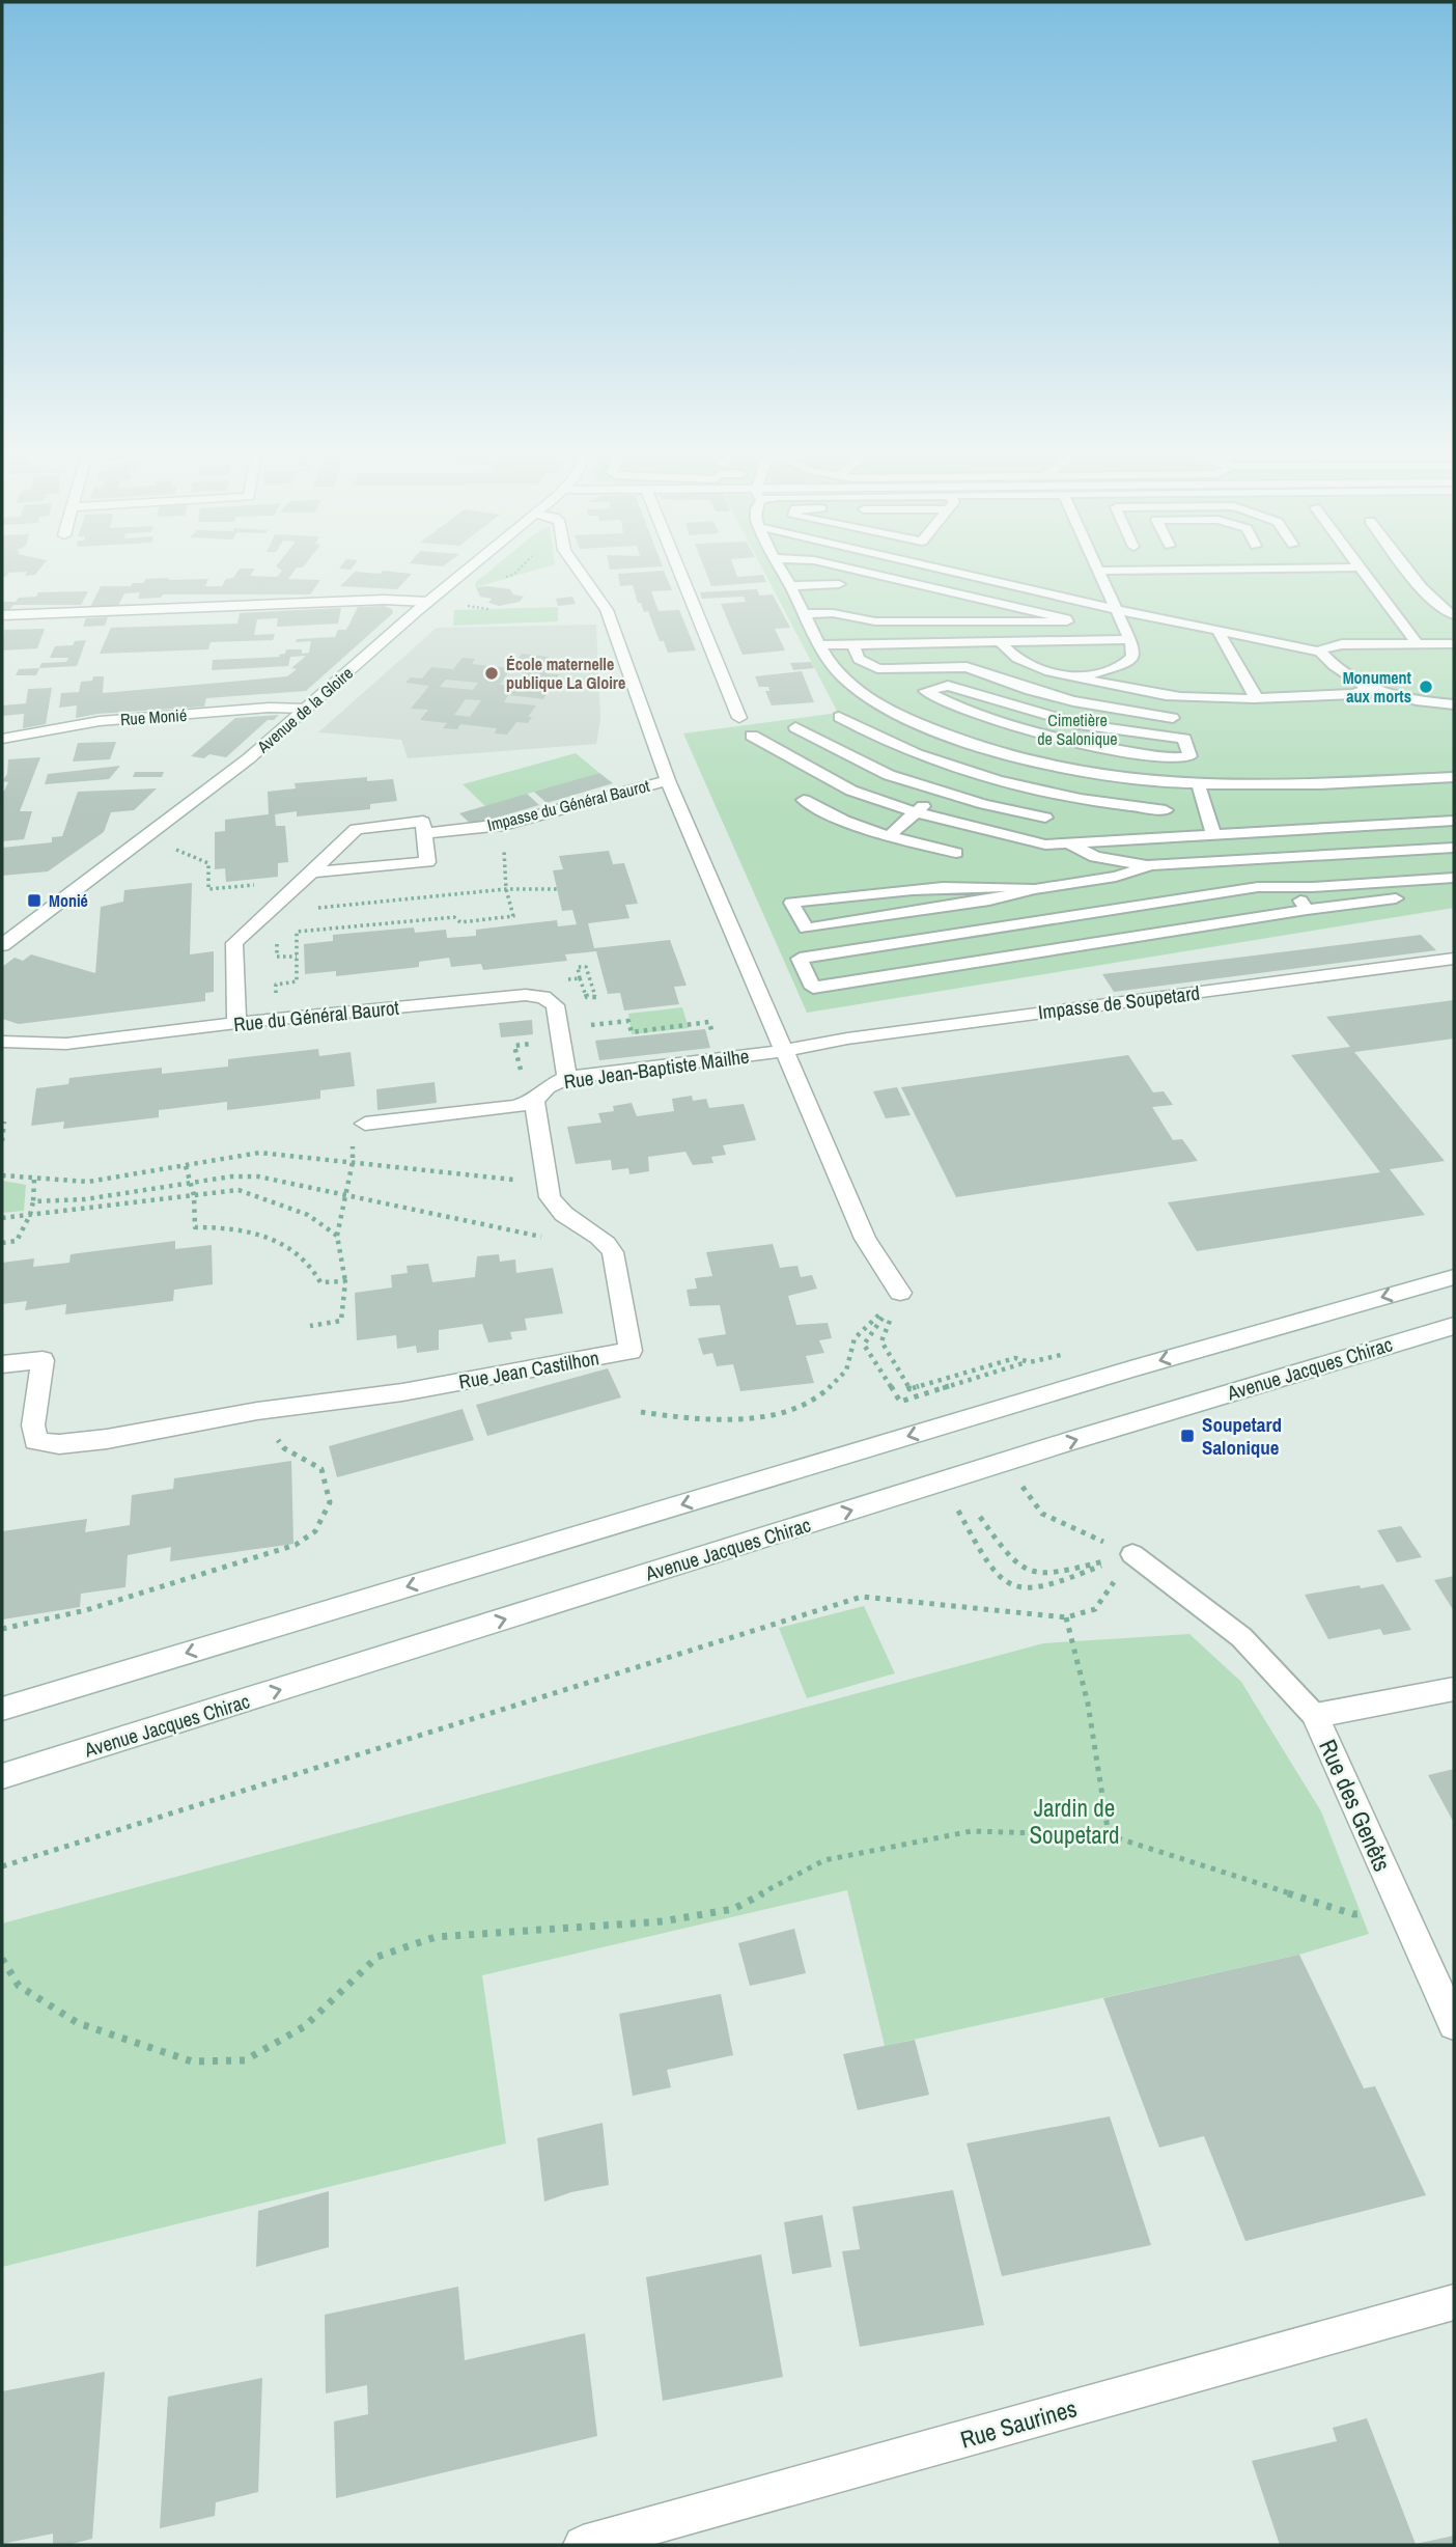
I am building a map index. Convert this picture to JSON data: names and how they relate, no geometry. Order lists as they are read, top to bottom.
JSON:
{
  "streets": {
    "street": [
      "Avenue de la Gloire",
      "Rue Monié",
      "Impasse du Général Baurot",
      "Impasse de Soupetard",
      "Rue du Général Baurot",
      "Rue Jean-Baptiste Mailhe",
      "Avenue Jacques Chirac",
      "Rue Jean Castilhon",
      "Rue des Genêts",
      "Rue Saurines"
    ]
  },
  "crossings": [
    ["Avenue de la Gloire", "Rue Monié"],
    ["Impasse du Général Baurot", "Rue du Général Baurot"],
    ["Impasse de Soupetard", "Rue Jean-Baptiste Mailhe"],
    ["Rue du Général Baurot", "Rue Jean-Baptiste Mailhe"],
    ["Rue Jean-Baptiste Mailhe", "Rue Jean Castilhon"]
  ],
  "parks": ["Cimetière de Salonique", "Jardin de Soupetard"],
  "places": {
    "other": ["École maternelle publique La Gloire", "Monument aux morts"],
    "transit": ["Monié", "Soupetard Salonique"]
  }
}
